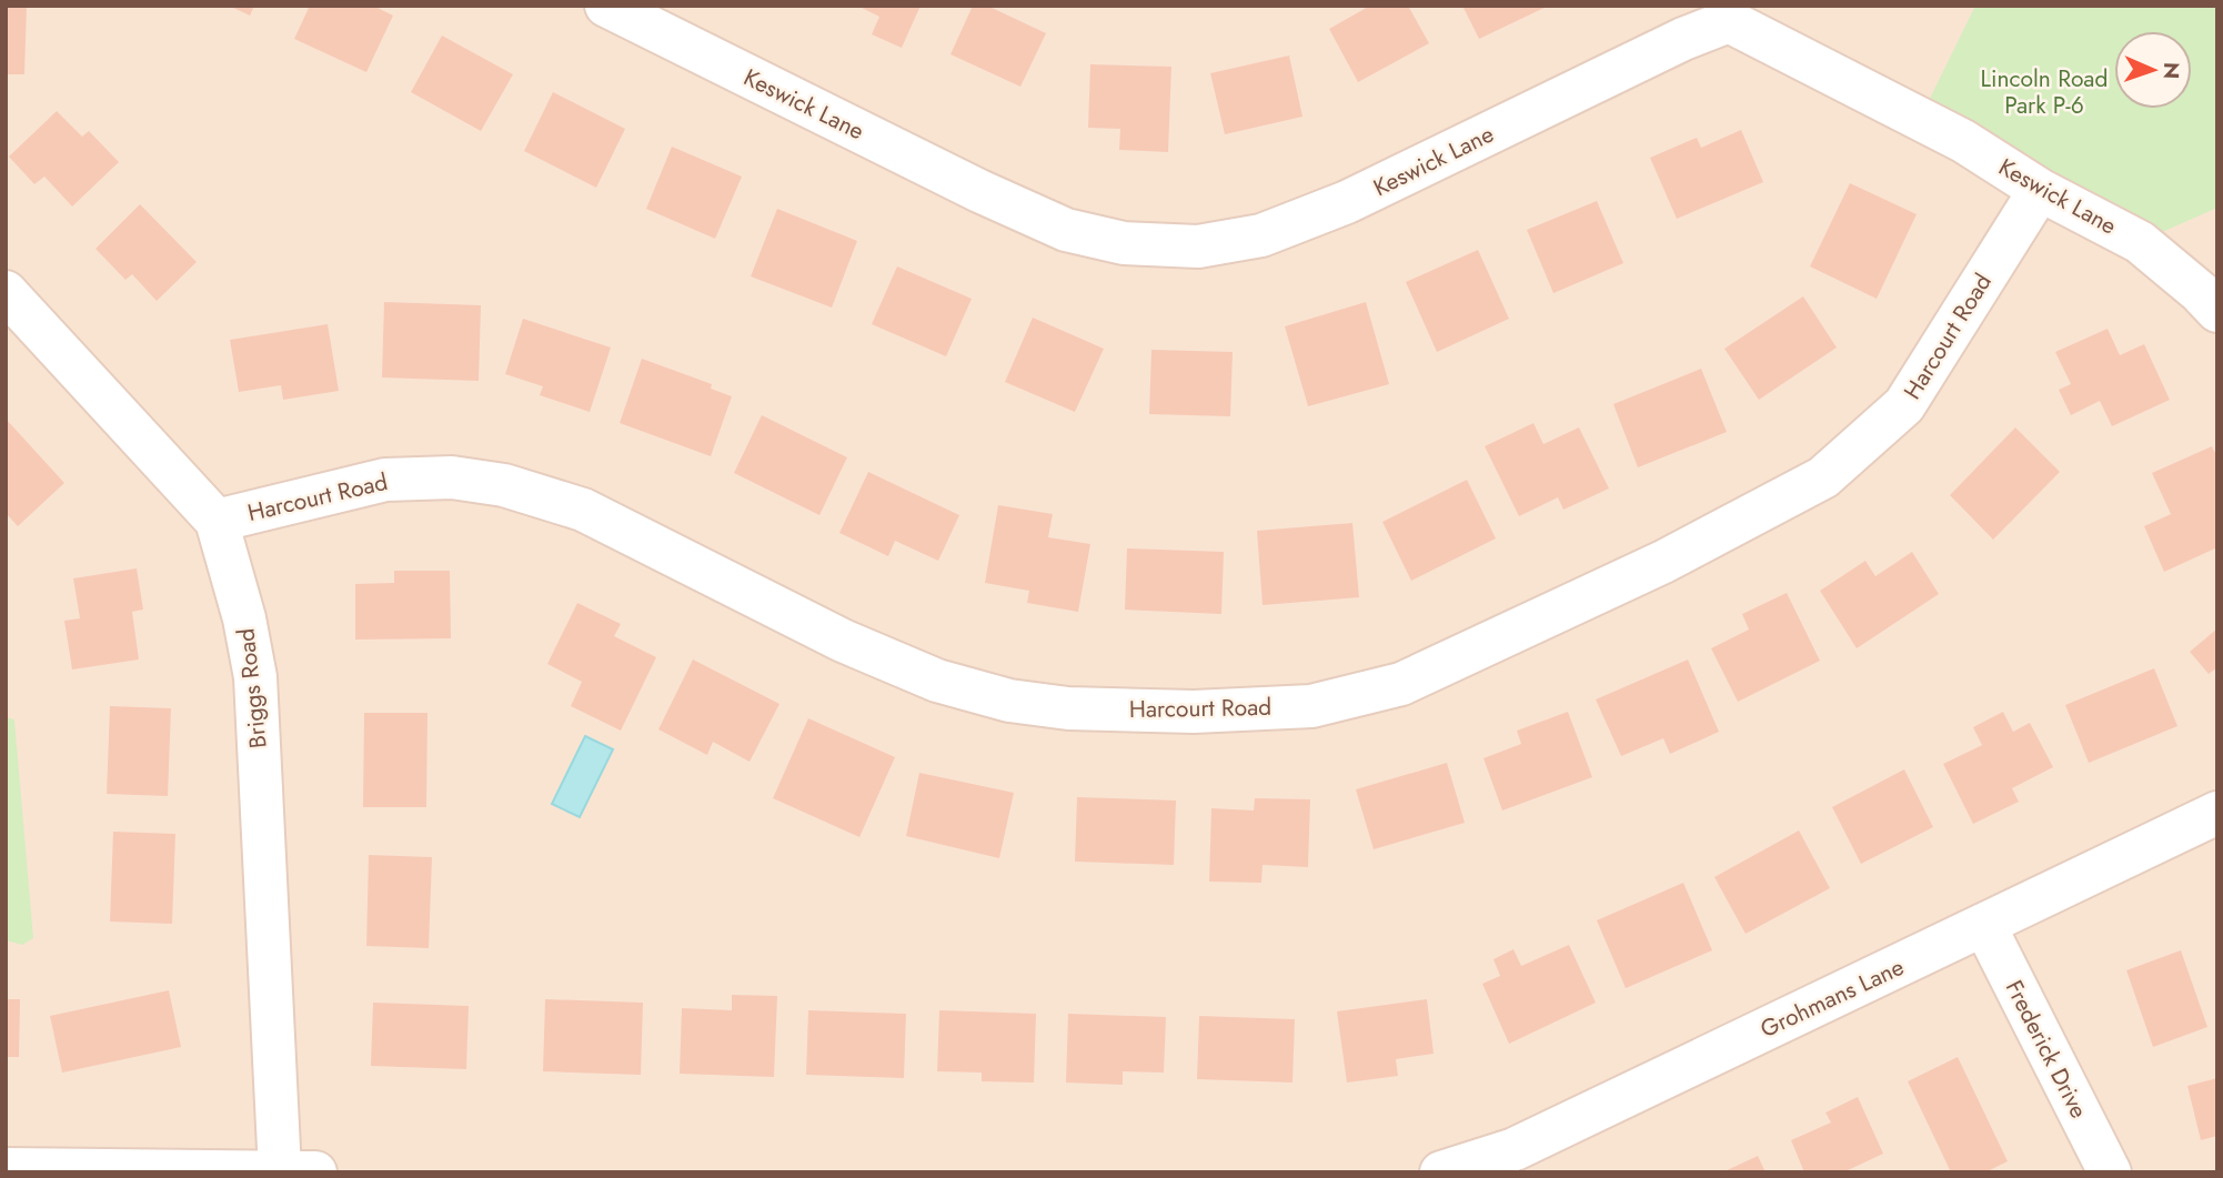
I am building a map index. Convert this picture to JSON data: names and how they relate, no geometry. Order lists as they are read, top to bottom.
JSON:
{
  "streets": {
    "street": [
      "Keswick Lane",
      "Harcourt Road",
      "Briggs Road",
      "Grohmans Lane",
      "Frederick Drive"
    ]
  },
  "crossings": [
    ["Keswick Lane", "Harcourt Road"],
    ["Harcourt Road", "Briggs Road"],
    ["Grohmans Lane", "Frederick Drive"]
  ],
  "parks": ["Lincoln Road Park P-6"],
  "north": "right"
}
